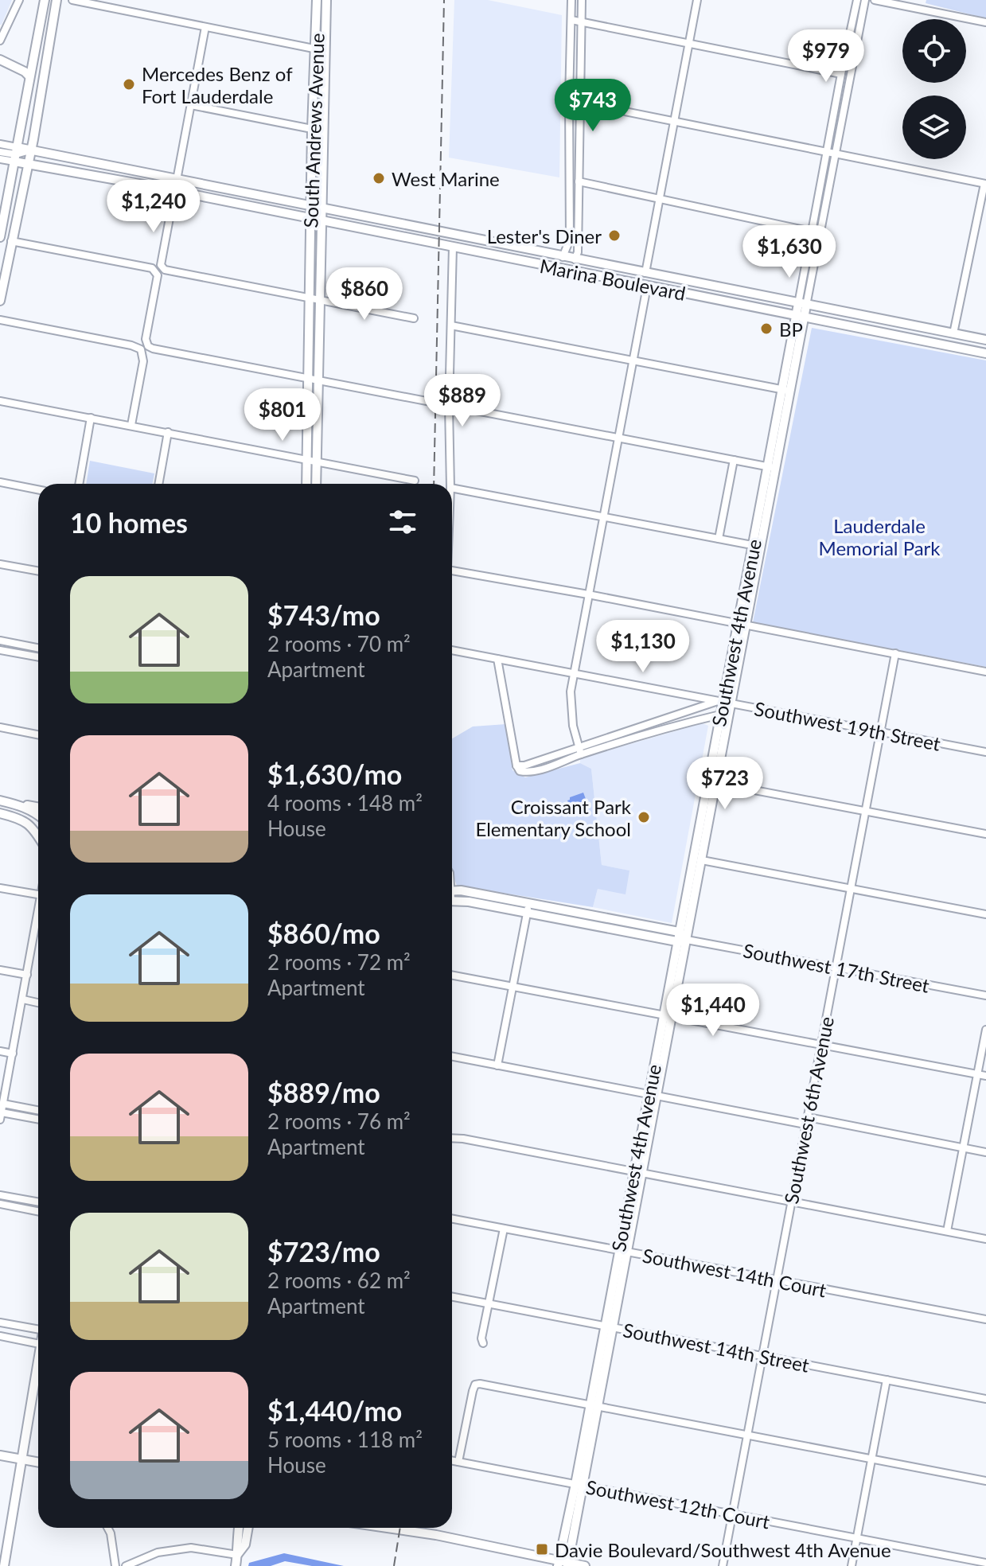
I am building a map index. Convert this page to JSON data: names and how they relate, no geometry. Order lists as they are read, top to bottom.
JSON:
{
  "streets": {
    "main road": [
      "South Andrews Avenue",
      "Marina Boulevard",
      "Southwest 4th Avenue",
      "Southwest 17th Street"
    ],
    "street": [
      "Southwest 19th Street",
      "Southwest 6th Avenue",
      "Southwest 14th Court",
      "Southwest 14th Street",
      "Southwest 12th Court"
    ]
  },
  "crossings": [
    ["South Andrews Avenue", "Marina Boulevard"],
    ["Marina Boulevard", "Southwest 4th Avenue"],
    ["Southwest 4th Avenue", "Southwest 19th Street"],
    ["Southwest 4th Avenue", "Southwest 17th Street"],
    ["Southwest 4th Avenue", "Southwest 14th Court"],
    ["Southwest 4th Avenue", "Southwest 14th Street"],
    ["Southwest 4th Avenue", "Southwest 12th Court"],
    ["Southwest 19th Street", "Southwest 6th Avenue"],
    ["Southwest 17th Street", "Southwest 6th Avenue"],
    ["Southwest 6th Avenue", "Southwest 14th Court"],
    ["Southwest 6th Avenue", "Southwest 14th Street"],
    ["Southwest 6th Avenue", "Southwest 12th Court"]
  ],
  "parks": ["Lauderdale Memorial Park"],
  "places": {
    "other": [
      "Mercedes Benz of Fort Lauderdale",
      "West Marine",
      "Lester's Diner",
      "BP",
      "Croissant Park Elementary School"
    ],
    "transit": ["Davie Boulevard/Southwest 4th Avenue"]
  },
  "page": {
    "price": [
      "$979",
      "$743",
      "$1,240",
      "$1,630",
      "$860",
      "$889",
      "$801",
      "$1,130",
      "$723",
      "$1,440"
    ],
    "heading": "10 homes",
    "list": [
      {
        "name": "$743/mo",
        "note": "2 rooms · 70 m² · Apartment"
      },
      {
        "name": "$1,630/mo",
        "note": "4 rooms · 148 m² · House"
      },
      {
        "name": "$860/mo",
        "note": "2 rooms · 72 m² · Apartment"
      },
      {
        "name": "$889/mo",
        "note": "2 rooms · 76 m² · Apartment"
      },
      {
        "name": "$723/mo",
        "note": "2 rooms · 62 m² · Apartment"
      },
      {
        "name": "$1,440/mo",
        "note": "5 rooms · 118 m² · House"
      }
    ]
  }
}
